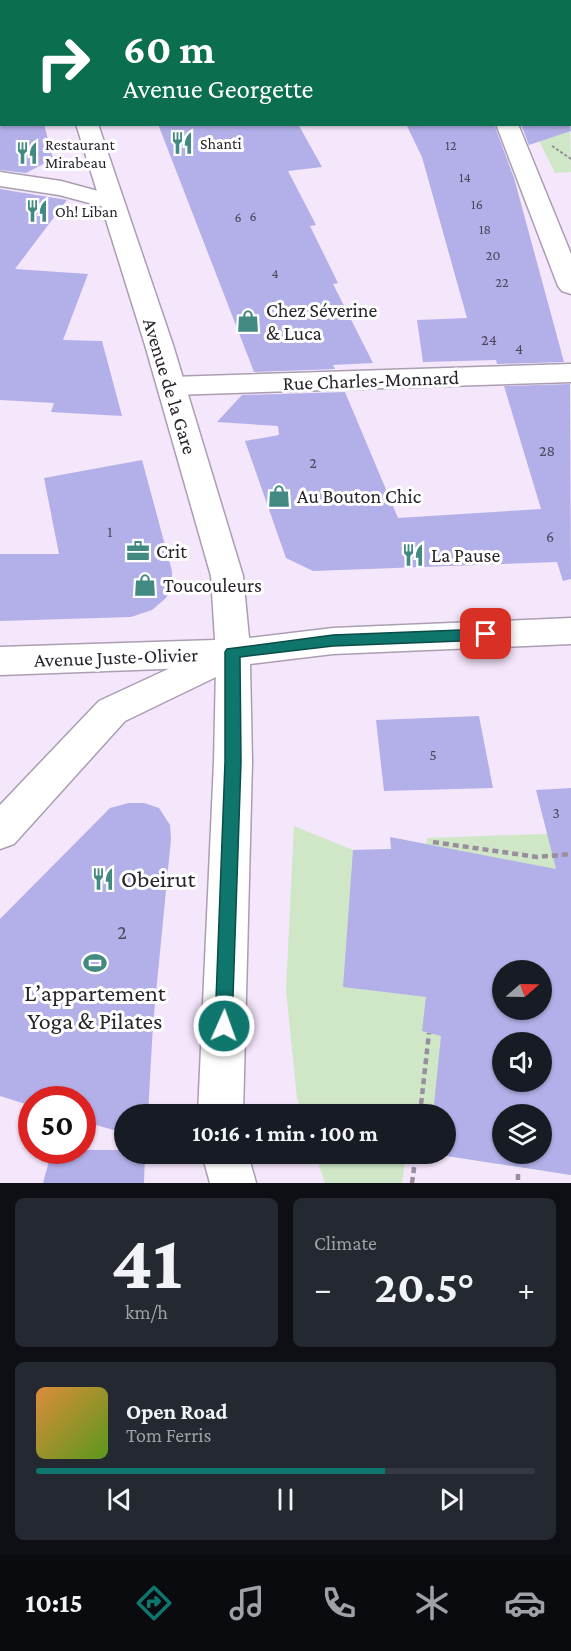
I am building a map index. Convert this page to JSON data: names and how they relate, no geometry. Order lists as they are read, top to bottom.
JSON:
{
  "streets": {
    "street": ["Rue Charles-Monnard", "Avenue de la Gare", "Avenue Juste-Olivier"]
  },
  "crossings": [
    ["Rue Charles-Monnard", "Avenue de la Gare"],
    ["Avenue de la Gare", "Avenue Juste-Olivier"]
  ],
  "places": {
    "restaurant": [
      "Shanti",
      "Restaurant Mirabeau",
      "Oh! Liban",
      "La Pause",
      "Obeirut"
    ],
    "shop": ["Chez Séverine & Luca", "Au Bouton Chic", "Toucouleurs"],
    "office": ["Crit"],
    "sports": ["L’appartement Yoga & Pilates"]
  },
  "house_numbers": [
    "12",
    "14",
    "16",
    "6",
    "6",
    "18",
    "20",
    "4",
    "22",
    "24",
    "4",
    "28",
    "2",
    "1",
    "6",
    "5",
    "3",
    "2"
  ],
  "north": "right",
  "page": {
    "turn": ["60 m", "Avenue Georgette"],
    "limit": "50",
    "trip": "10:16 · 1 min · 100 m",
    "tile": [
      ["41", "km/h"],
      "Climate"
    ],
    "heat": ["−", "20.5°", "+"],
    "song": ["Open Road", "Tom Ferris"],
    "tabs": "10:15"
  }
}
